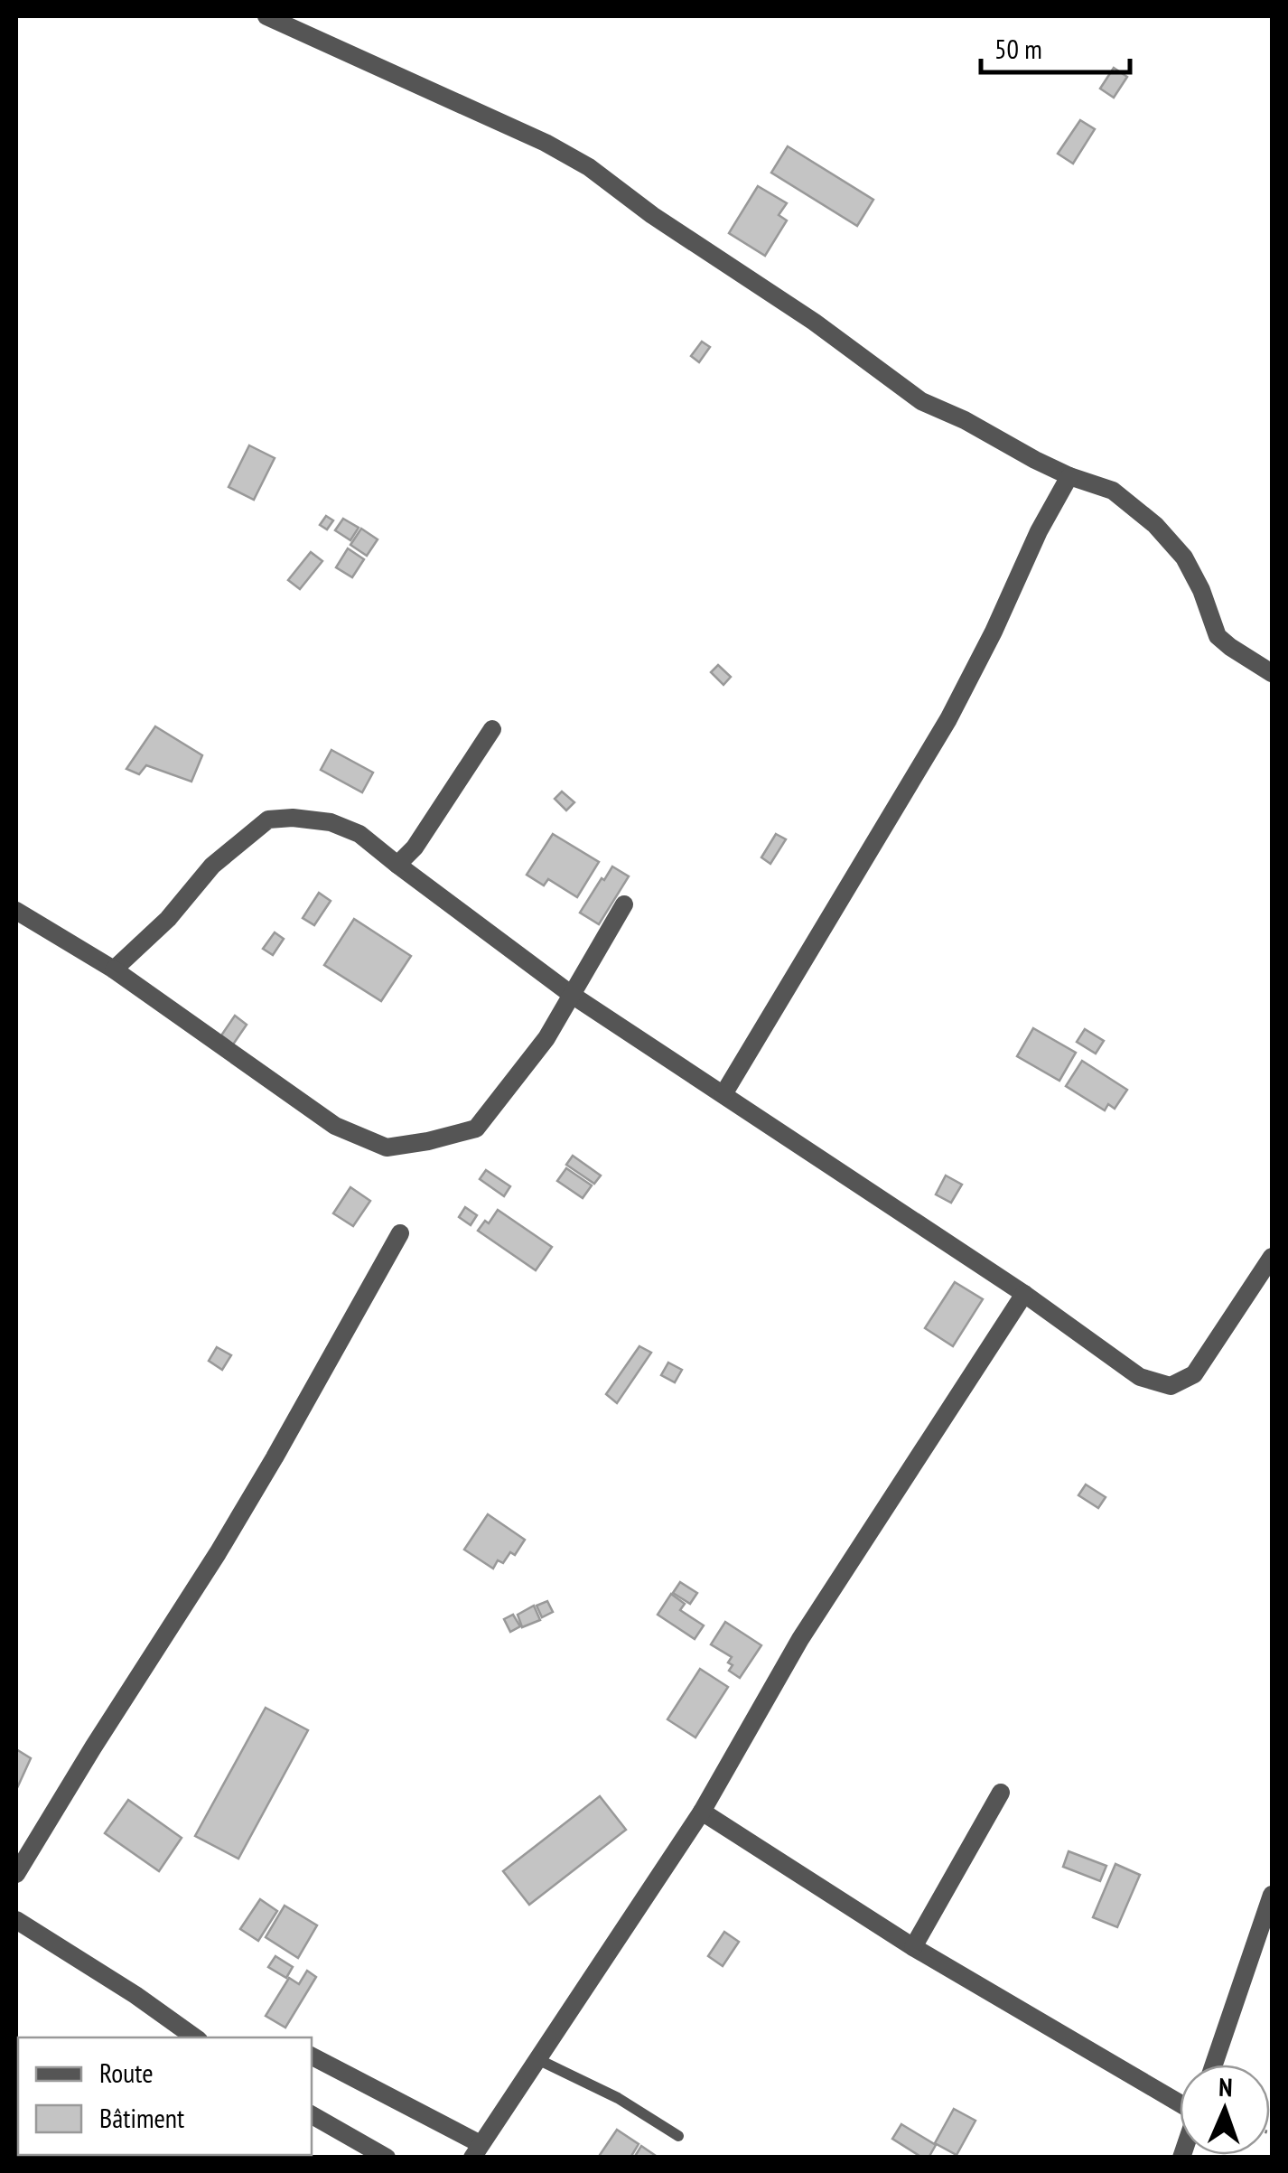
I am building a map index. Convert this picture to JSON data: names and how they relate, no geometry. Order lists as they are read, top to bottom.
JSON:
{
  "legend": ["Route", "Bâtiment"],
  "scale_bar": "50 m",
  "north": "top"
}
